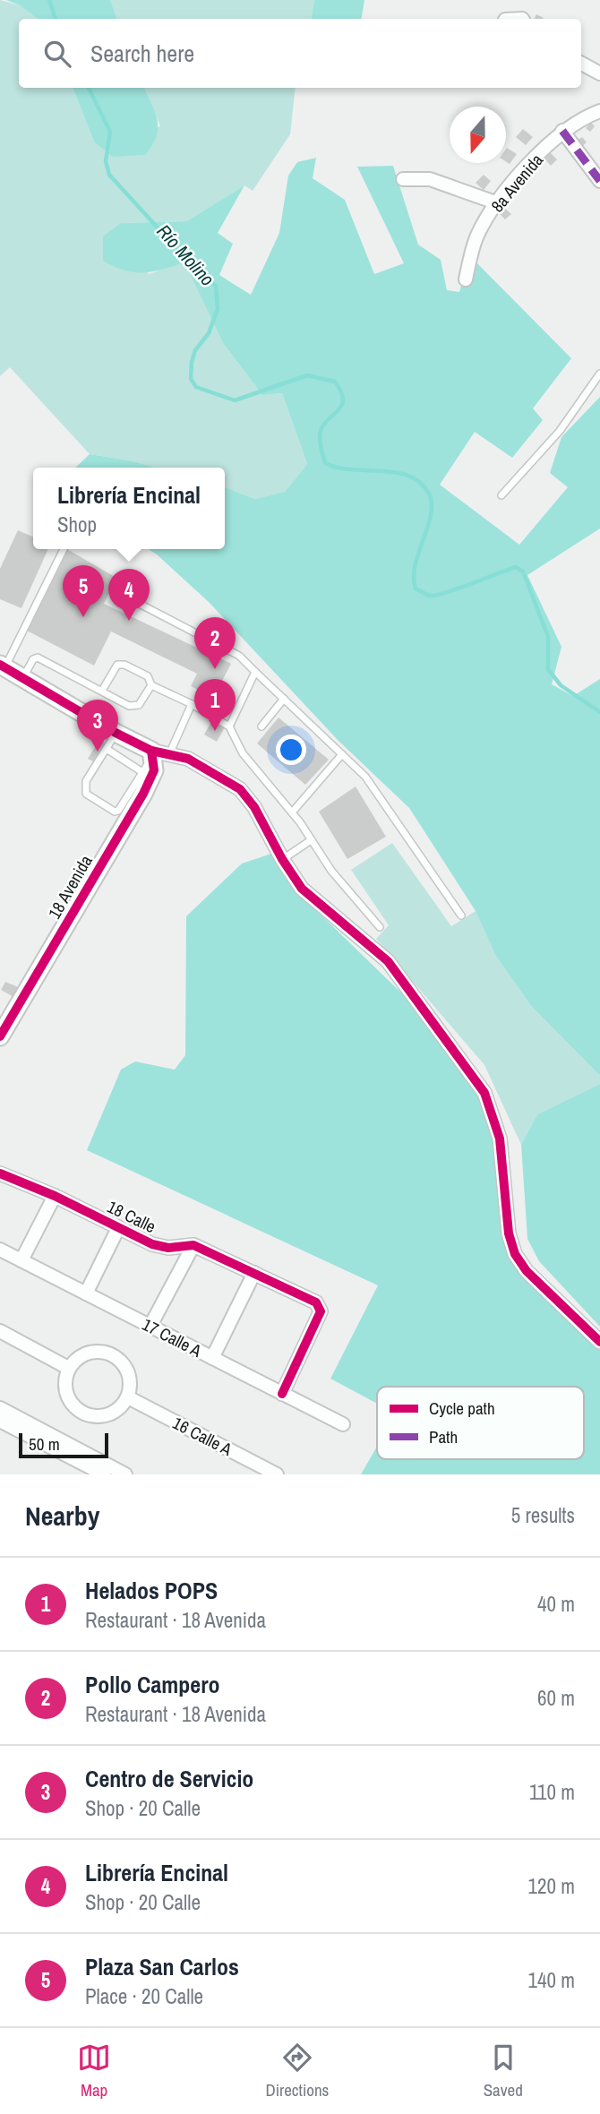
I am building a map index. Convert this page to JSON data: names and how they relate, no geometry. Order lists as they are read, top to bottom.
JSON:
{
  "streets": {
    "street": [
      "8a Avenida",
      "18 Avenida",
      "18 Calle",
      "17 Calle A",
      "16 Calle A"
    ]
  },
  "crossings": [
    ["18 Calle", "17 Calle A"]
  ],
  "water": ["Río Molino"],
  "legend": ["Cycle path", "Path"],
  "scale_bar": "50 m",
  "north": "bottom",
  "page": {
    "search": "Search here",
    "popup": ["Librería Encinal", "Shop"],
    "pins": [
      "5",
      "4",
      "2",
      "1",
      "3"
    ],
    "scale": "50 m",
    "heading": ["Nearby", "5 results"],
    "list": [
      {
        "mark": "1",
        "name": "Helados POPS",
        "note": "Restaurant · 18 Avenida",
        "value": "40 m"
      },
      {
        "mark": "2",
        "name": "Pollo Campero",
        "note": "Restaurant · 18 Avenida",
        "value": "60 m"
      },
      {
        "mark": "3",
        "name": "Centro de Servicio",
        "note": "Shop · 20 Calle",
        "value": "110 m"
      },
      {
        "mark": "4",
        "name": "Librería Encinal",
        "note": "Shop · 20 Calle",
        "value": "120 m"
      },
      {
        "mark": "5",
        "name": "Plaza San Carlos",
        "note": "Place · 20 Calle",
        "value": "140 m"
      }
    ],
    "nav": ["Map", "Directions", "Saved"]
  }
}
